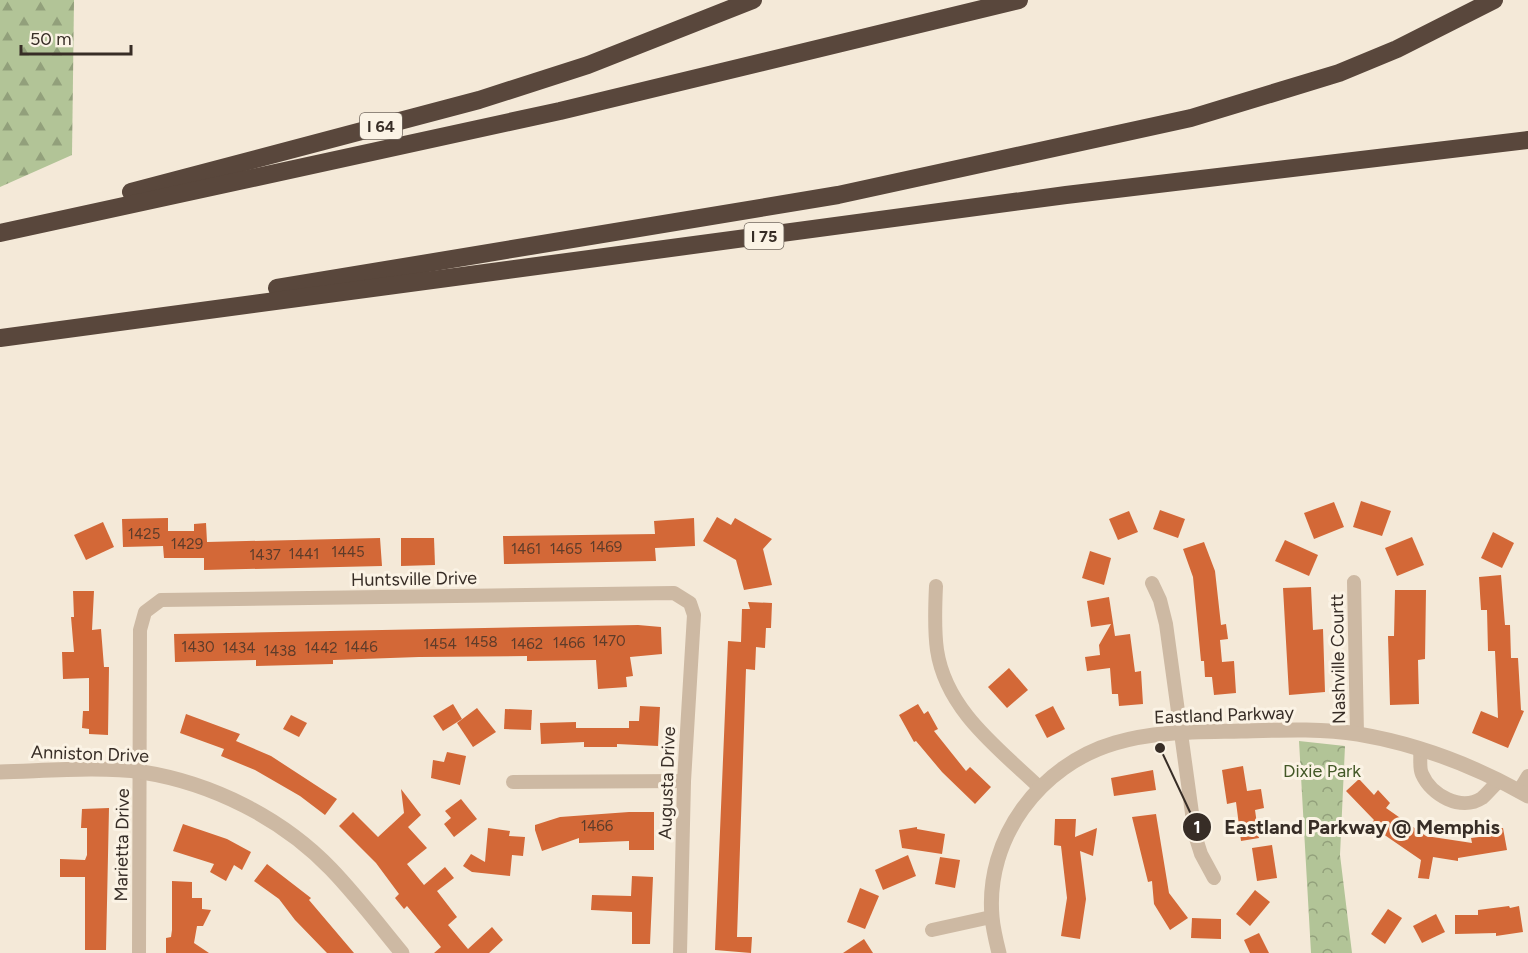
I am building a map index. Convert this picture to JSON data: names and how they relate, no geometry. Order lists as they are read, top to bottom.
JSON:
{
  "streets": {
    "highway": ["I 64", "I 75"],
    "street": [
      "Huntsville Drive",
      "Nashville Courtt",
      "Eastland Parkway",
      "Anniston Drive",
      "Augusta Drive",
      "Marietta Drive"
    ]
  },
  "crossings": [
    ["Huntsville Drive", "Augusta Drive"],
    ["Huntsville Drive", "Marietta Drive"],
    ["Nashville Courtt", "Eastland Parkway"],
    ["Anniston Drive", "Marietta Drive"]
  ],
  "parks": ["Dixie Park"],
  "places": ["Eastland Parkway @ Memphis"],
  "house_numbers": [
    "1425",
    "1429",
    "1469",
    "1461",
    "1465",
    "1445",
    "1441",
    "1437",
    "1470",
    "1458",
    "1466",
    "1454",
    "1462",
    "1430",
    "1446",
    "1434",
    "1442",
    "1438",
    "1466"
  ],
  "scale_bar": "50 m"
}
